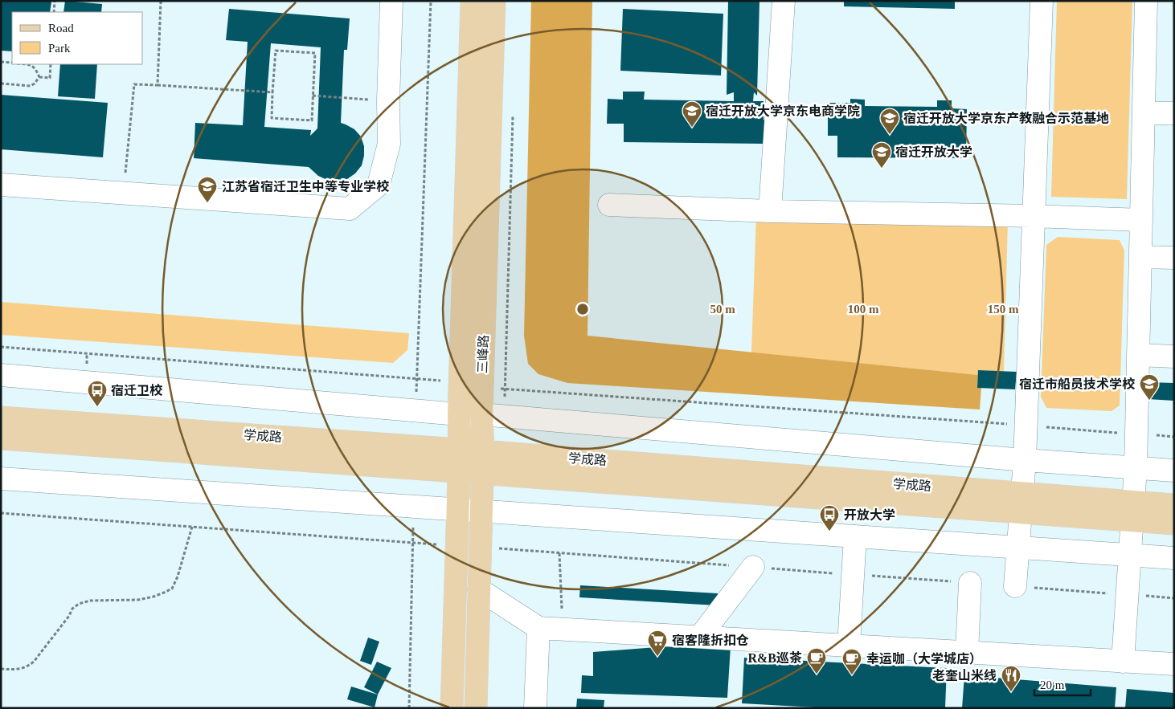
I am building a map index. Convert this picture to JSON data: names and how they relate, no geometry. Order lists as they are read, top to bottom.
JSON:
{
  "streets": {
    "main road": ["三峰路", "学成路"]
  },
  "crossings": [
    ["三峰路", "学成路"]
  ],
  "places": {
    "school or university": [
      "宿迁开放大学京东电商学院",
      "宿迁开放大学京东产教融合示范基地",
      "宿迁开放大学",
      "江苏省宿迁卫生中等专业学校",
      "宿迁市船员技术学校"
    ],
    "bus stop": ["宿迁卫校", "开放大学"],
    "supermarket": ["宿客隆折扣仓"],
    "cafe": ["R&B巡茶", "幸运咖（大学城店）"],
    "restaurant": ["老奎山米线"]
  },
  "legend": ["Road", "Park"],
  "scale_bar": "20 m",
  "rings": ["50 m", "100 m", "150 m"]
}
